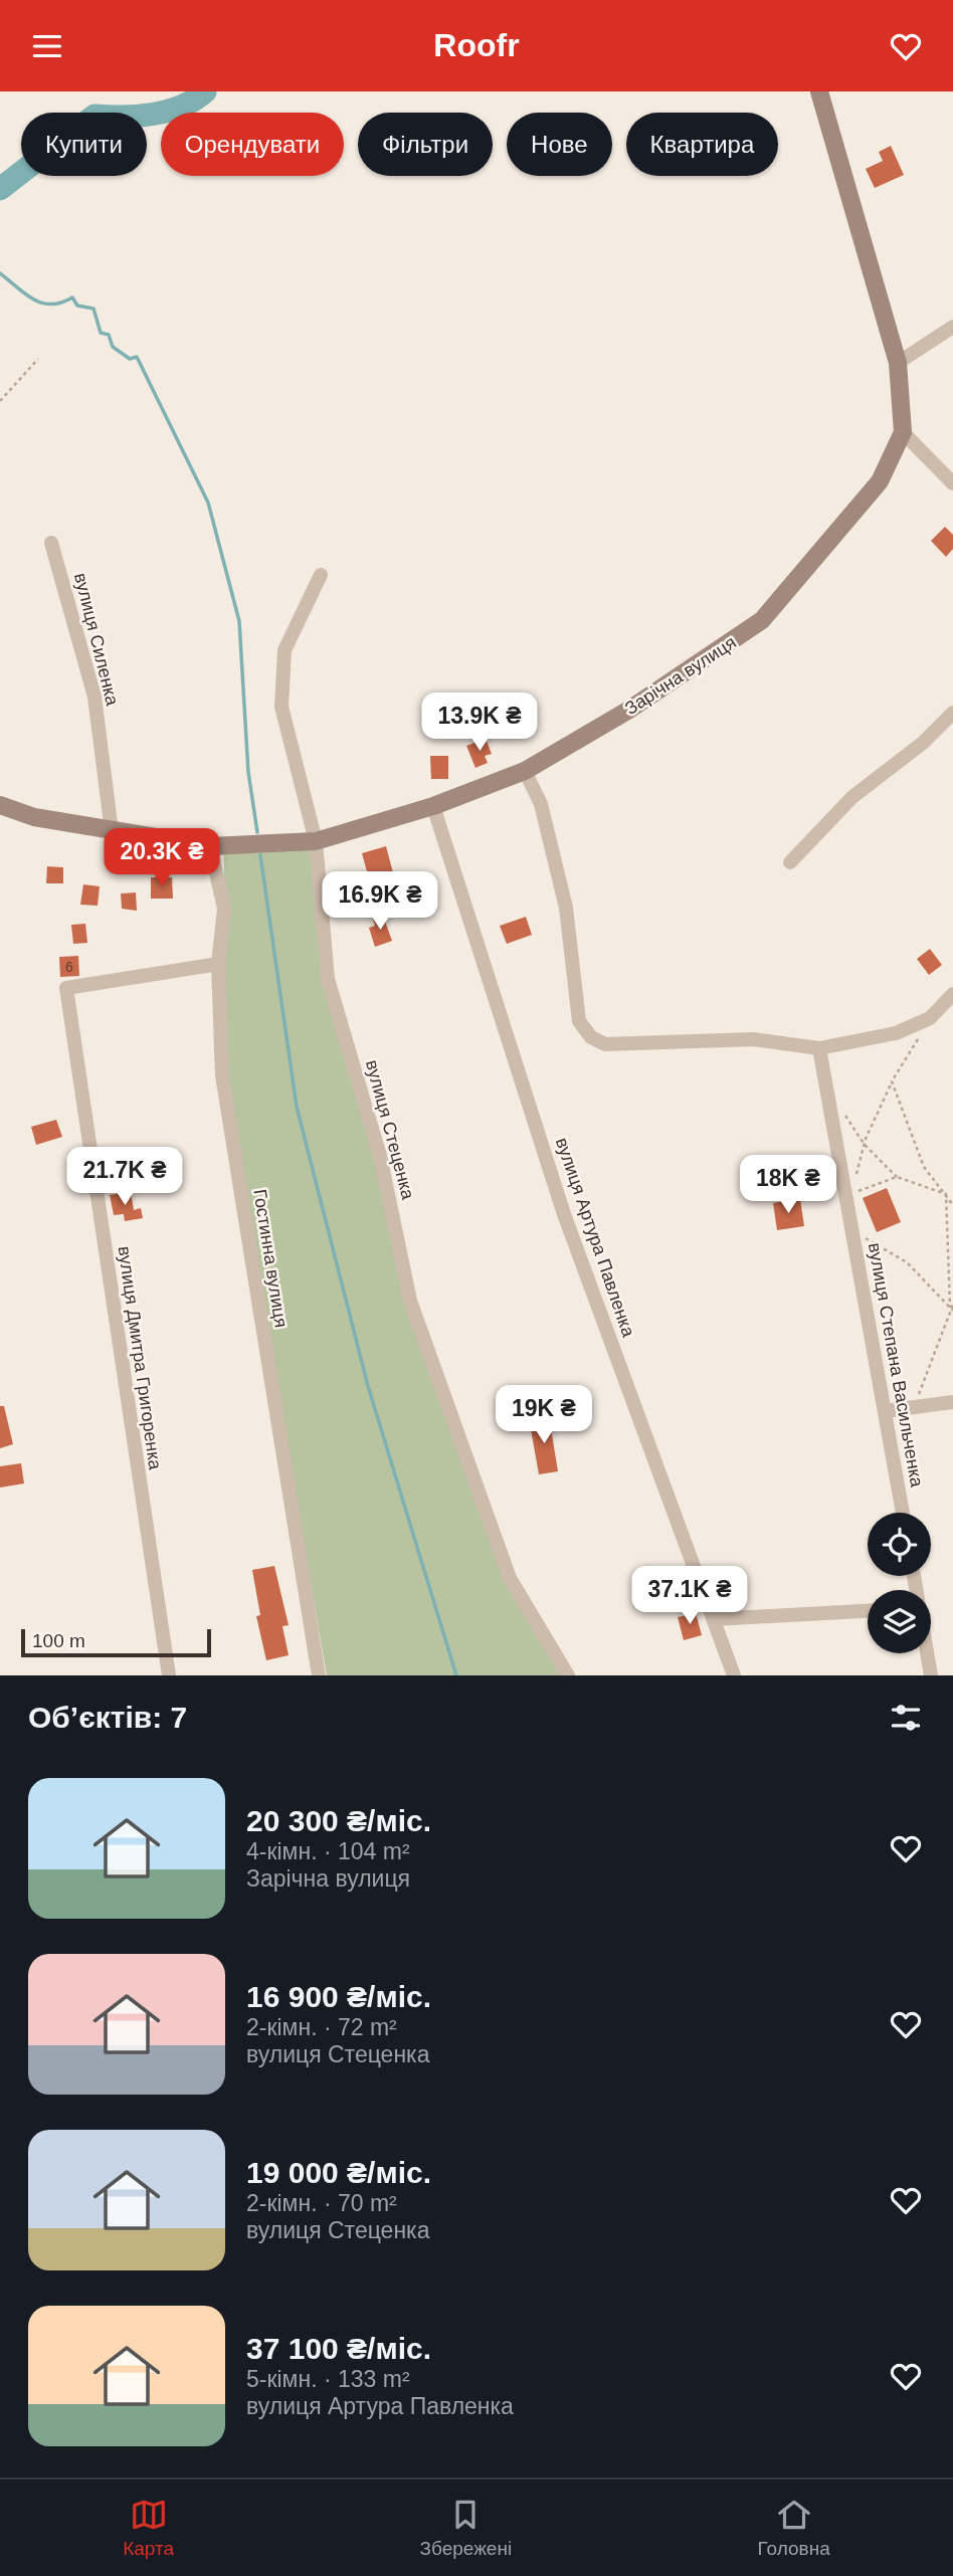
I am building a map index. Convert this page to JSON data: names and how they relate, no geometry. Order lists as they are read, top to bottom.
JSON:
{
  "streets": {
    "street": [
      "вулиця Силенка",
      "Зарічна вулиця",
      "вулиця Стеценка",
      "вулиця Артура Павленка",
      "Гостинна вулиця",
      "вулиця Дмитра Григоренка",
      "вулиця Степана Васильченка"
    ]
  },
  "crossings": [
    ["вулиця Силенка", "Зарічна вулиця"],
    ["Зарічна вулиця", "вулиця Стеценка"],
    ["Зарічна вулиця", "вулиця Артура Павленка"],
    ["Зарічна вулиця", "Гостинна вулиця"],
    ["Гостинна вулиця", "вулиця Дмитра Григоренка"]
  ],
  "house_numbers": ["6"],
  "scale_bar": "100 m",
  "page": {
    "header": "Roofr",
    "chip": [
      "Купити",
      "Орендувати",
      "Фільтри",
      "Нове",
      "Квартира"
    ],
    "price": [
      "13.9K ₴",
      "20.3K ₴",
      "16.9K ₴",
      "21.7K ₴",
      "18K ₴",
      "19K ₴",
      "37.1K ₴"
    ],
    "scale": "100 m",
    "heading": "Об’єктів: 7",
    "list": [
      {
        "name": "20 300 ₴/міс.",
        "note": "4-кімн. · 104 m² · Зарічна вулиця"
      },
      {
        "name": "16 900 ₴/міс.",
        "note": "2-кімн. · 72 m² · вулиця Стеценка"
      },
      {
        "name": "19 000 ₴/міс.",
        "note": "2-кімн. · 70 m² · вулиця Стеценка"
      },
      {
        "name": "37 100 ₴/міс.",
        "note": "5-кімн. · 133 m² · вулиця Артура Павленка"
      }
    ],
    "tabs": ["Карта", "Збережені", "Головна"]
  }
}
